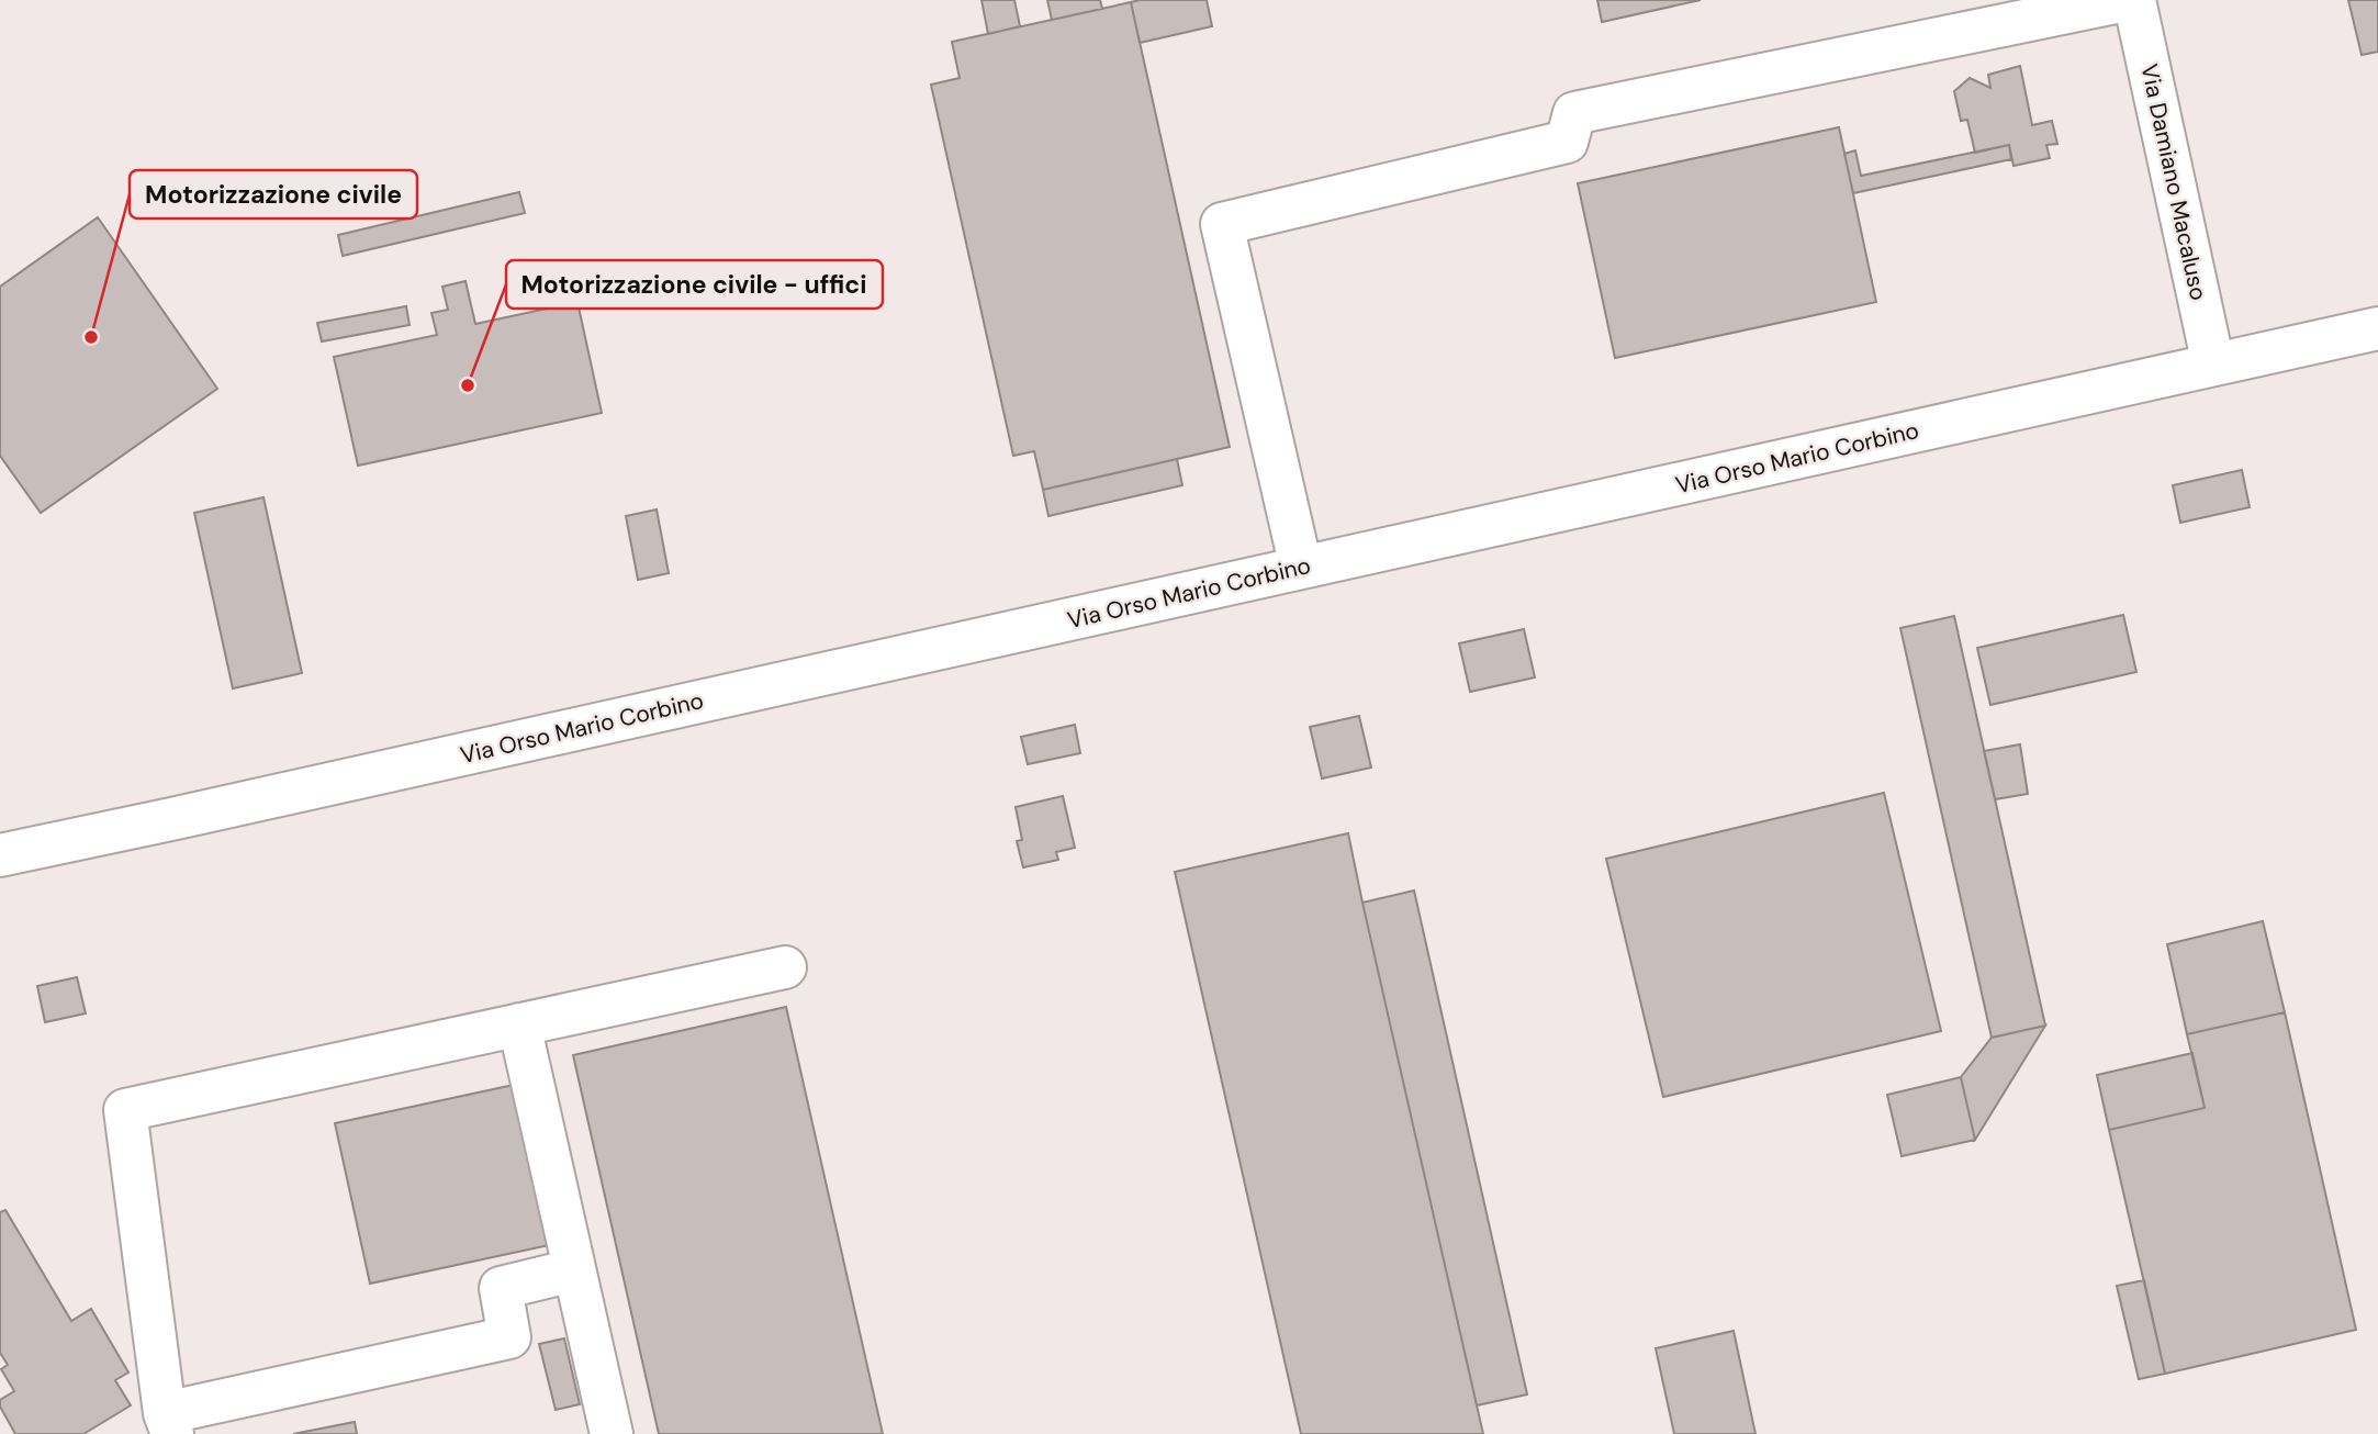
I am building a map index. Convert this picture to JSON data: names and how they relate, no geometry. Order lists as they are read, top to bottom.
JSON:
{
  "streets": {
    "street": ["Via Damiano Macaluso", "Via Orso Mario Corbino"]
  },
  "crossings": [
    ["Via Damiano Macaluso", "Via Orso Mario Corbino"]
  ],
  "places": ["Motorizzazione civile", "Motorizzazione civile - uffici"]
}
